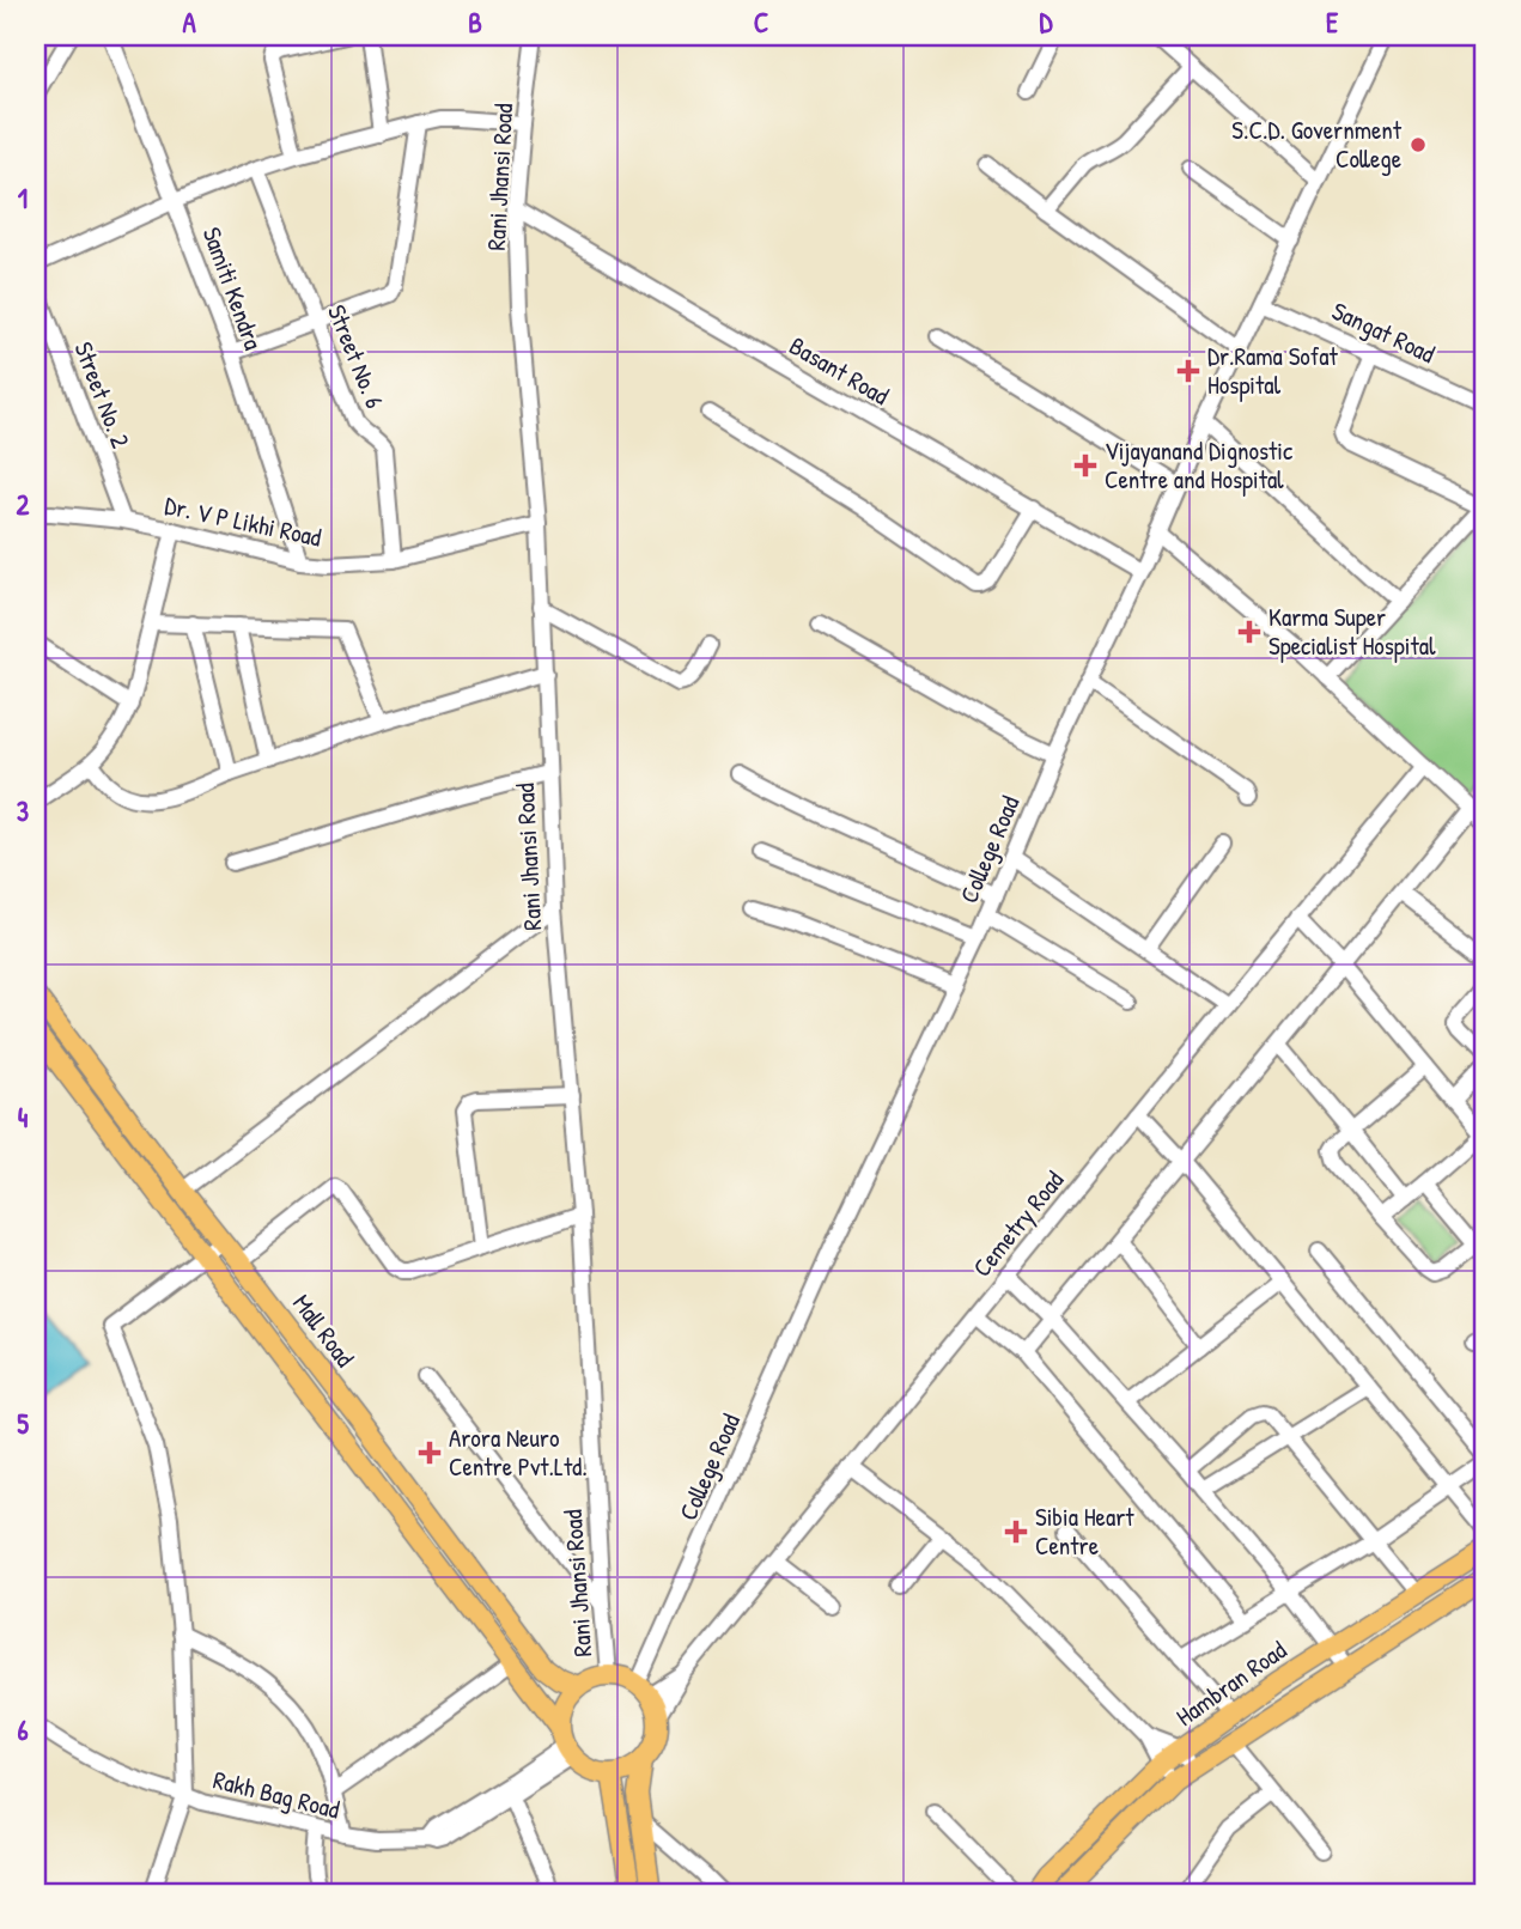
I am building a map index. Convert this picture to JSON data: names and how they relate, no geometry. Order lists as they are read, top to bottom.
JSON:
{
  "streets": {
    "main road": ["Mall Road", "Hambran Road"],
    "street": [
      "Rani Jhansi Road",
      "Samiti Kendra",
      "Sangat Road",
      "Street No. 6",
      "Basant Road",
      "Street No. 2",
      "Dr. V P Likhi Road",
      "College Road",
      "Cemetry Road",
      "Rakh Bag Road"
    ]
  },
  "crossings": [
    ["Rani Jhansi Road", "Basant Road"],
    ["Rani Jhansi Road", "Dr. V P Likhi Road"],
    ["Rani Jhansi Road", "College Road"],
    ["Rani Jhansi Road", "Cemetry Road"],
    ["Rani Jhansi Road", "Mall Road"],
    ["Rani Jhansi Road", "Rakh Bag Road"],
    ["Samiti Kendra", "Dr. V P Likhi Road"],
    ["Sangat Road", "College Road"],
    ["Street No. 6", "Dr. V P Likhi Road"],
    ["Basant Road", "College Road"],
    ["Street No. 2", "Dr. V P Likhi Road"],
    ["College Road", "Cemetry Road"],
    ["College Road", "Mall Road"],
    ["College Road", "Rakh Bag Road"],
    ["Cemetry Road", "Mall Road"],
    ["Cemetry Road", "Rakh Bag Road"],
    ["Mall Road", "Rakh Bag Road"]
  ],
  "places": {
    "other": ["S.C.D. Government College"],
    "health": [
      "Dr.Rama Sofat Hospital",
      "Vijayanand Dignostic Centre and Hospital",
      "Karma Super Specialist Hospital",
      "Arora Neuro Centre Pvt.Ltd.",
      "Sibia Heart Centre"
    ]
  },
  "grid": {
    "columns": [
      "A",
      "B",
      "C",
      "D",
      "E"
    ],
    "rows": [
      "1",
      "2",
      "3",
      "4",
      "5",
      "6"
    ]
  }
}
